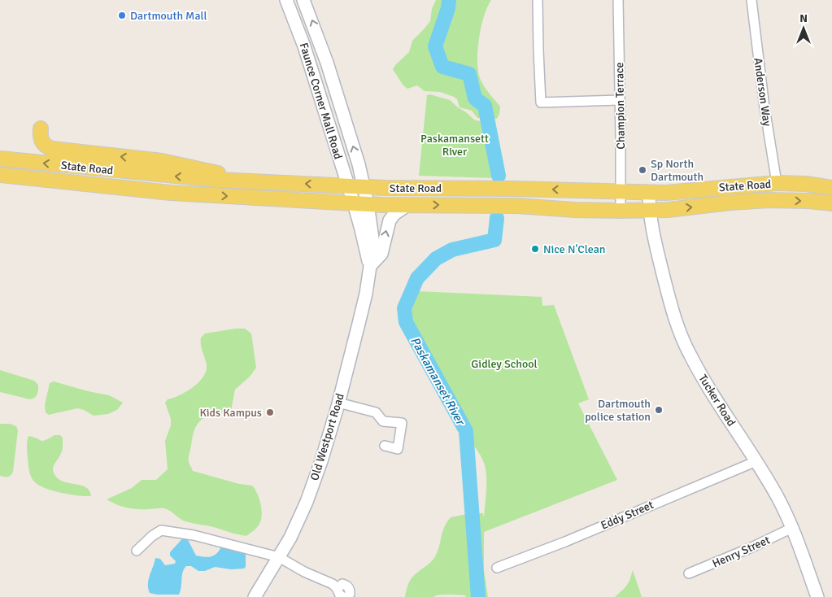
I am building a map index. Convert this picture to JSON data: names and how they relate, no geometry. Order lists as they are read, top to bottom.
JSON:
{
  "streets": {
    "main road": [
      "Faunce Corner Mall Road",
      "State Road",
      "Tucker Road",
      "Old Westport Road"
    ],
    "street": [
      "Anderson Way",
      "Champion Terrace",
      "Eddy Street",
      "Henry Street"
    ]
  },
  "crossings": [
    ["Anderson Way", "State Road"],
    ["Faunce Corner Mall Road", "State Road"],
    ["Faunce Corner Mall Road", "Old Westport Road"],
    ["Champion Terrace", "State Road"],
    ["State Road", "Tucker Road"],
    ["State Road", "Old Westport Road"],
    ["Tucker Road", "Eddy Street"],
    ["Tucker Road", "Henry Street"]
  ],
  "water": ["Paskamanset River"],
  "parks": ["Paskamansett River", "Gidley School"],
  "places": [
    "Dartmouth Mall",
    "Sp North Dartmouth",
    "Nice N'Clean",
    "Dartmouth police station",
    "Kids Kampus"
  ],
  "north": "top"
}
